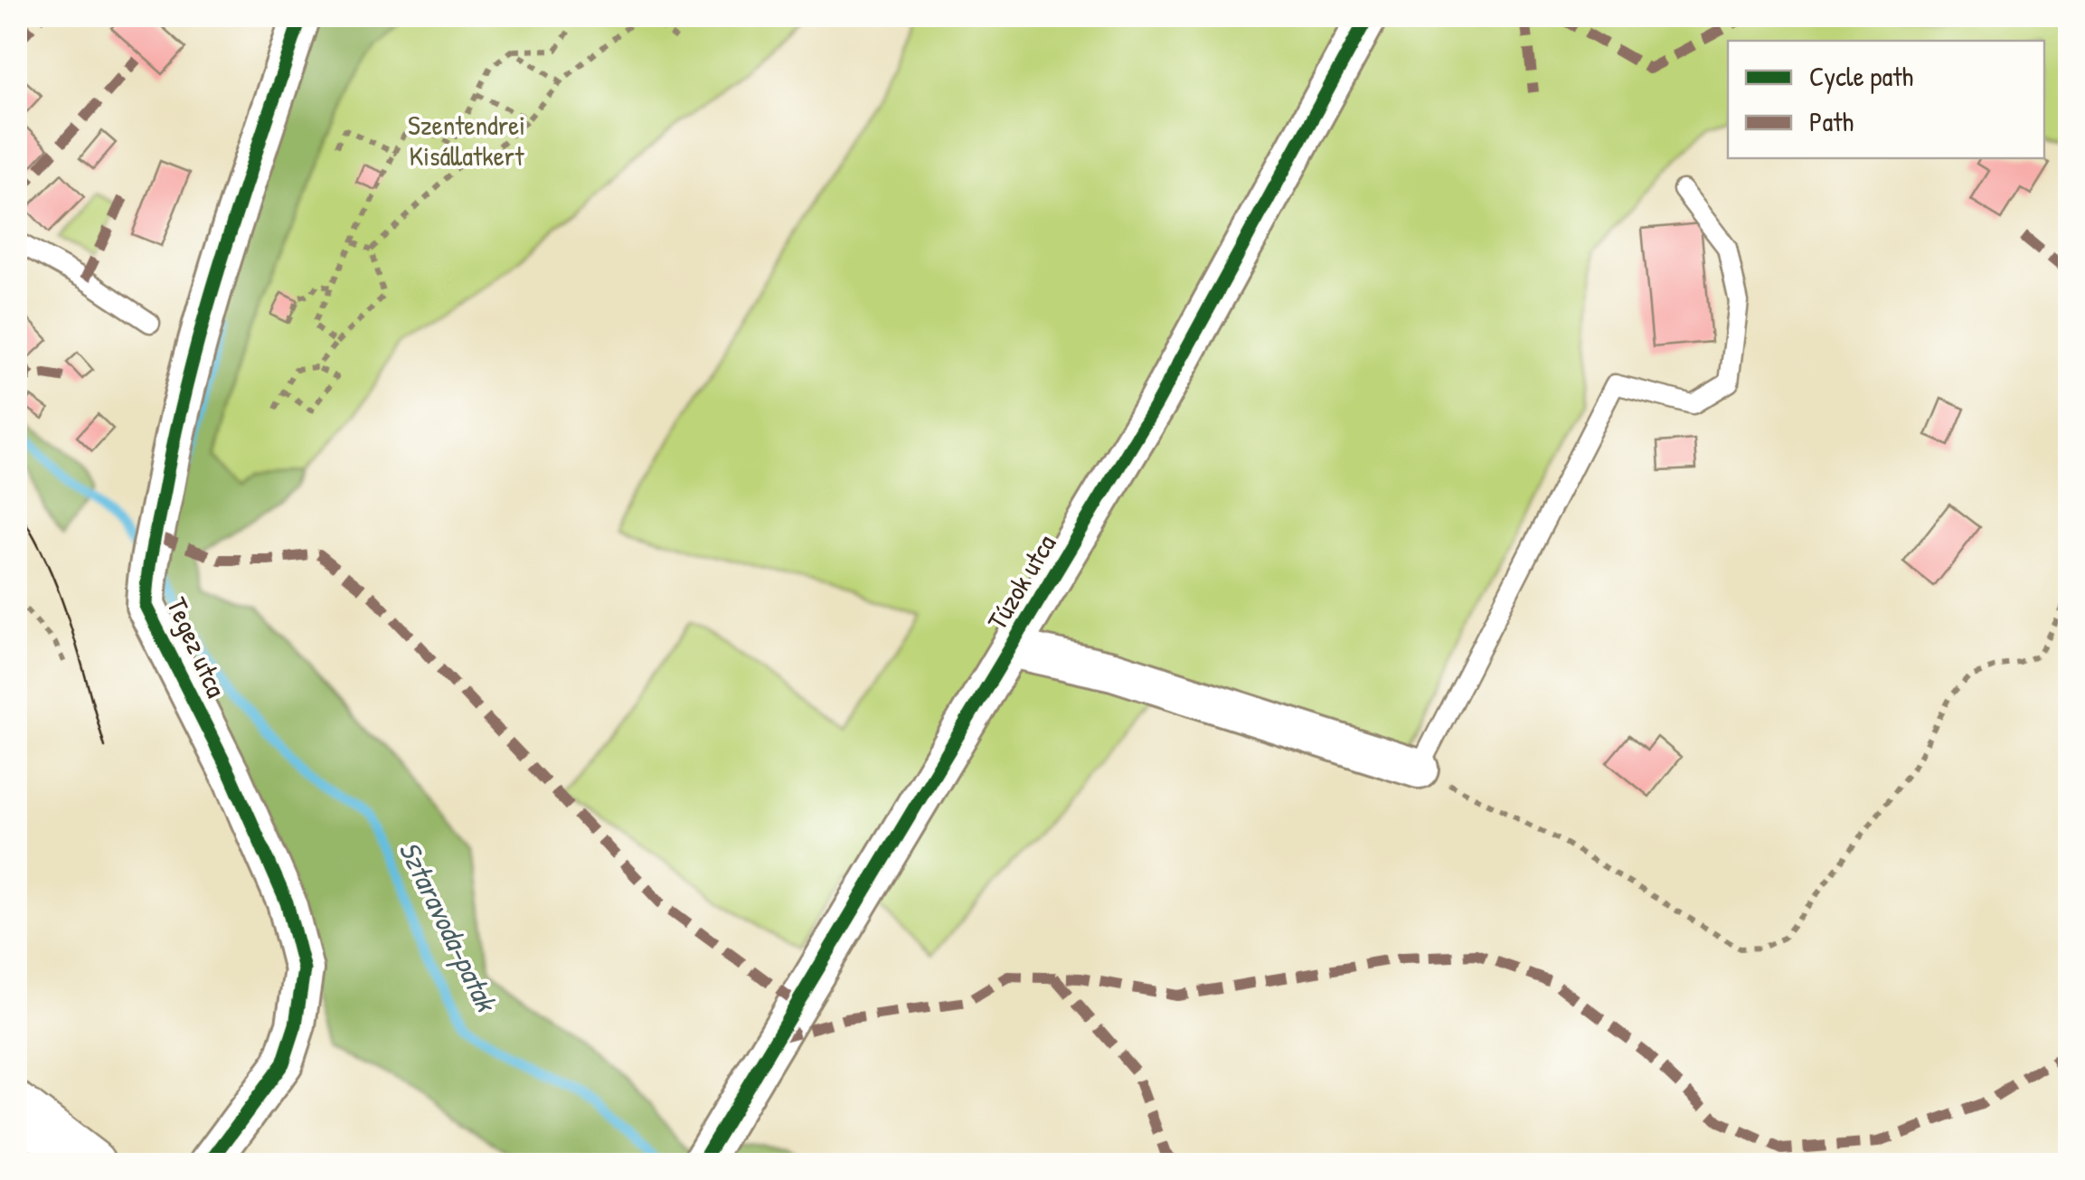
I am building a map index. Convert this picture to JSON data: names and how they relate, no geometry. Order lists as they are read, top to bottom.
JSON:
{
  "streets": {
    "street": ["Túzok utca", "Tegez utca"]
  },
  "water": ["Sztaravoda-patak"],
  "parks": ["Szentendrei Kisállatkert"],
  "legend": ["Cycle path", "Path"]
}
